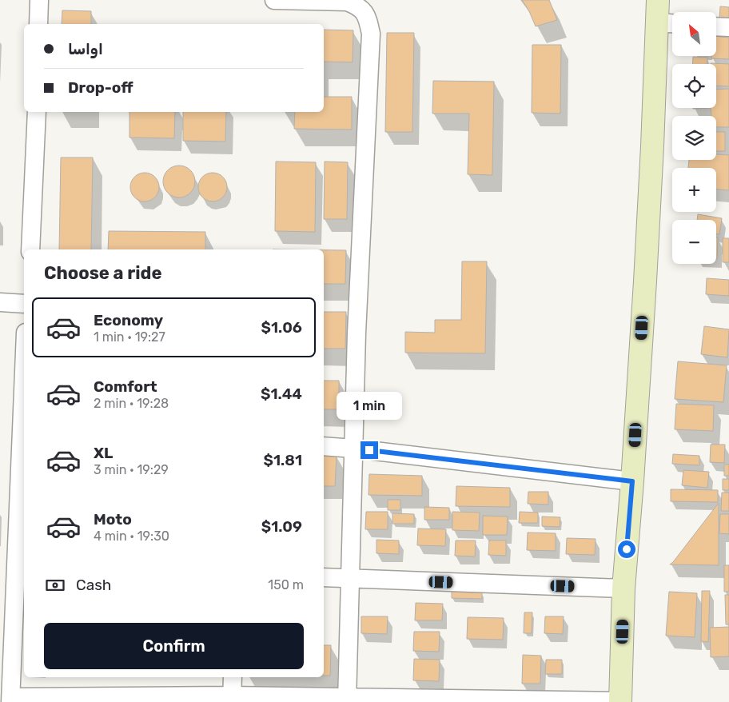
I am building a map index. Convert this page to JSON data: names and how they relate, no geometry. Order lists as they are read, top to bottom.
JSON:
{
  "north": "top left",
  "page": {
    "map_buttons": ["+", "−"],
    "banner": ["اواسا", "Drop-off"],
    "heading": "Choose a ride",
    "list": [
      {
        "name": "Economy",
        "note": "1 min · 19:27",
        "value": "$1.06"
      },
      {
        "name": "Comfort",
        "note": "2 min · 19:28",
        "value": "$1.44"
      },
      {
        "name": "XL",
        "note": "3 min · 19:29",
        "value": "$1.81"
      },
      {
        "name": "Moto",
        "note": "4 min · 19:30",
        "value": "$1.09"
      }
    ],
    "bubble": "1 min",
    "pay": ["Cash", "150 m"],
    "buttons": "Confirm"
  }
}
